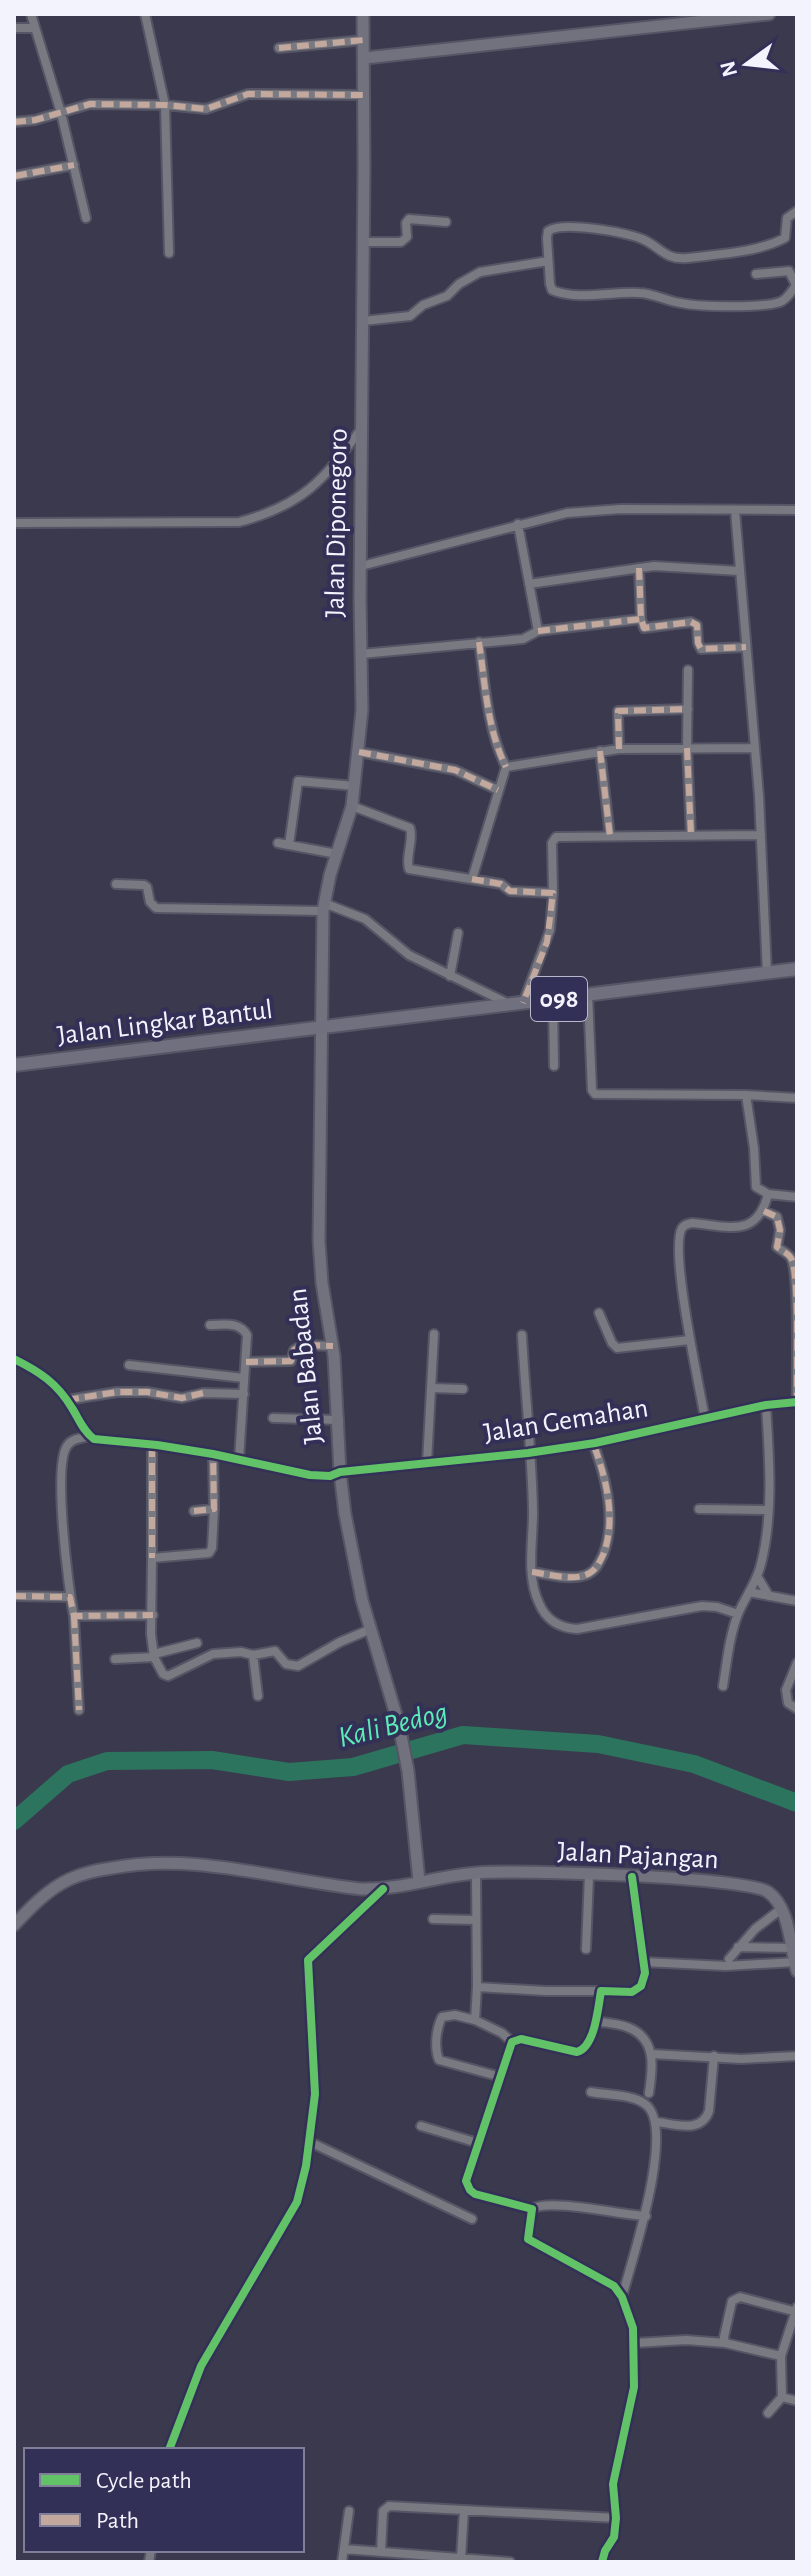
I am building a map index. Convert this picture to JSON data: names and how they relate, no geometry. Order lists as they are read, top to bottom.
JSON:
{
  "streets": {
    "main road": [
      "Jalan Diponegoro",
      "098",
      "Jalan Lingkar Bantul",
      "Jalan Babadan",
      "Jalan Pajangan"
    ],
    "street": ["Jalan Gemahan"]
  },
  "crossings": [
    ["Jalan Diponegoro", "098"],
    ["Jalan Diponegoro", "Jalan Lingkar Bantul"],
    ["Jalan Diponegoro", "Jalan Babadan"],
    ["098", "Jalan Lingkar Bantul"],
    ["098", "Jalan Babadan"],
    ["Jalan Lingkar Bantul", "Jalan Babadan"],
    ["Jalan Babadan", "Jalan Gemahan"],
    ["Jalan Babadan", "Jalan Pajangan"]
  ],
  "water": ["Kali Bedog"],
  "legend": ["Cycle path", "Path"],
  "north": "left"
}
